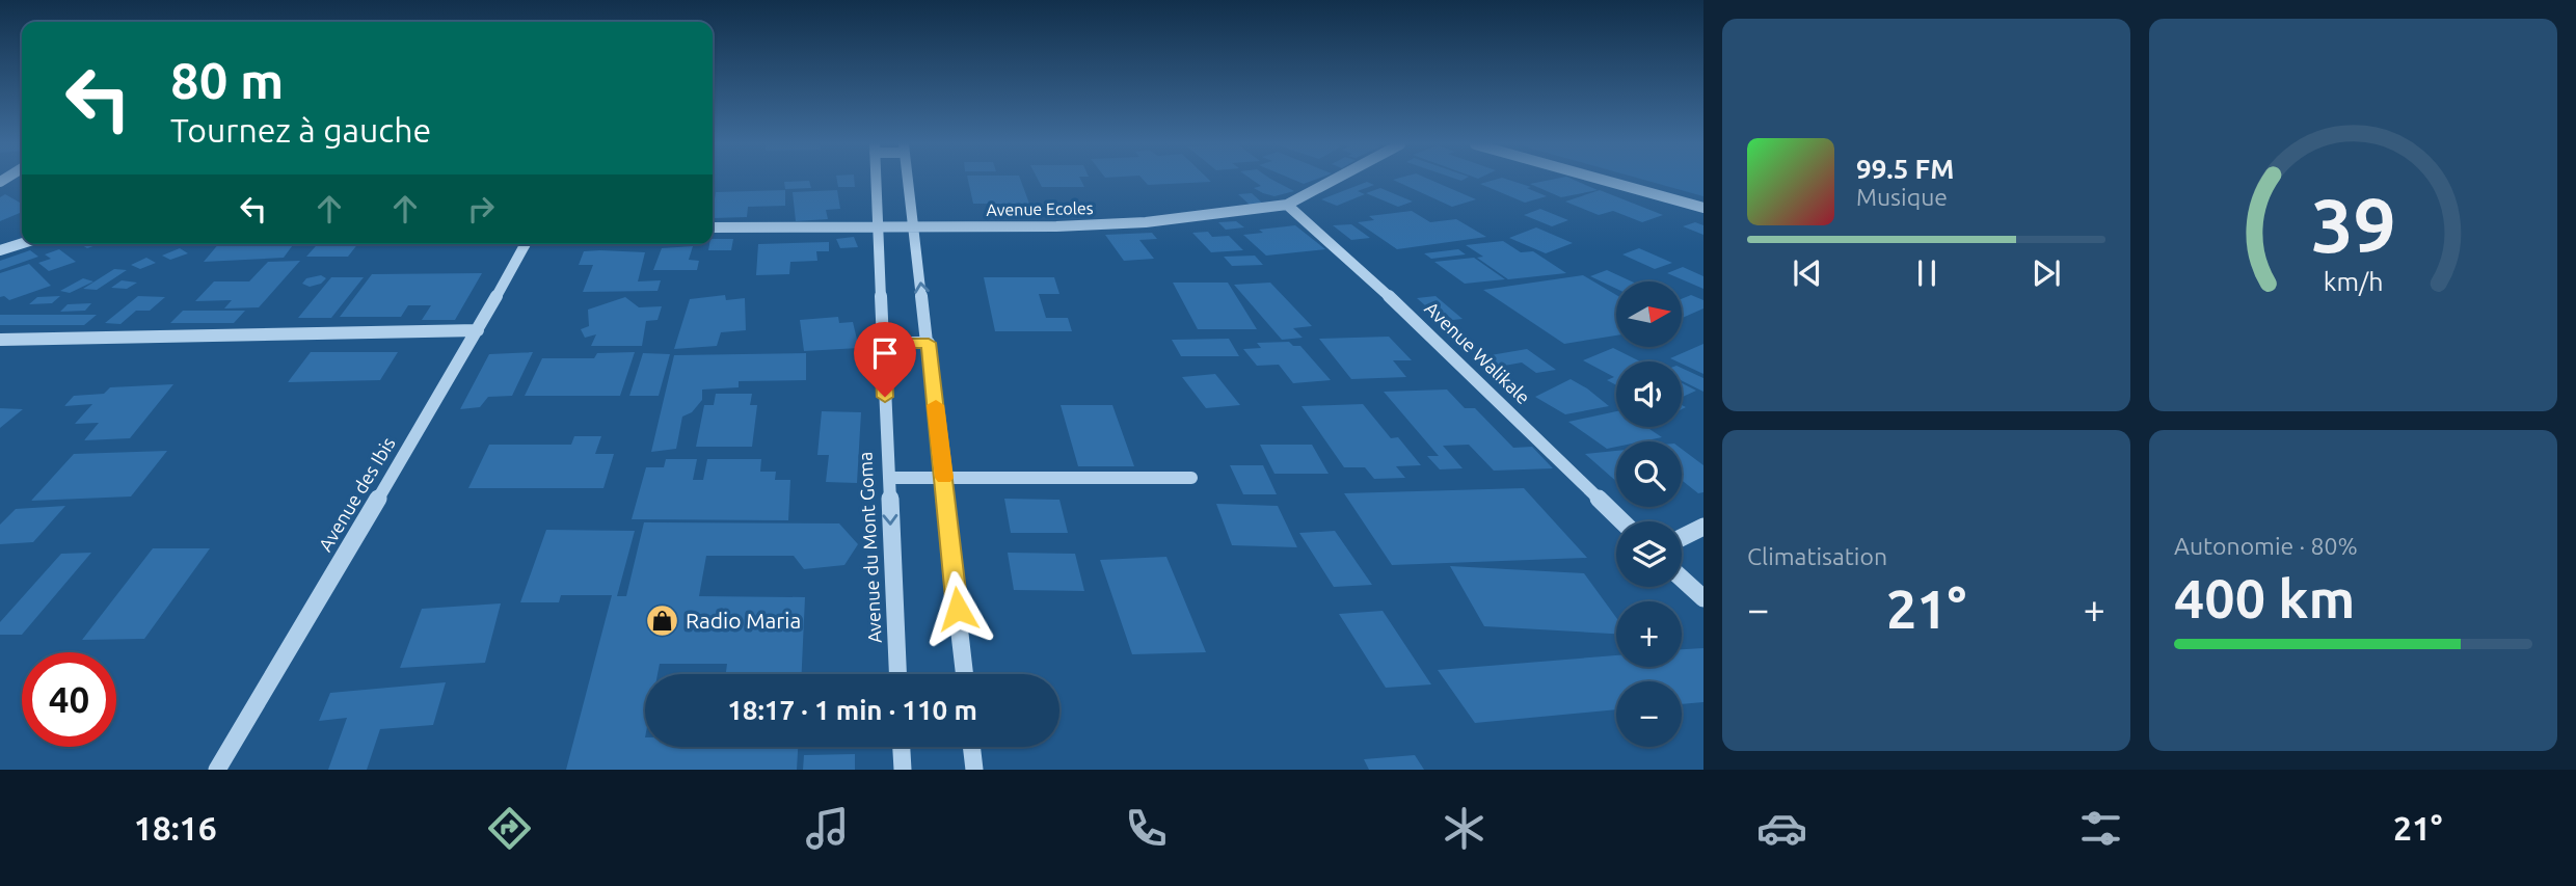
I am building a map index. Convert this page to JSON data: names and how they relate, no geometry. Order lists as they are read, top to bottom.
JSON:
{
  "streets": {
    "street": [
      "Avenue Ecoles",
      "Avenue Walikale",
      "Avenue des Ibis",
      "Avenue du Mont Goma"
    ]
  },
  "crossings": [
    ["Avenue Ecoles", "Avenue Walikale"],
    ["Avenue Ecoles", "Avenue du Mont Goma"]
  ],
  "places": {
    "shop": ["Radio Maria"]
  },
  "north": "right",
  "page": {
    "turn": ["80 m", "Tournez à gauche"],
    "song": ["99.5 FM", "Musique"],
    "map_buttons": ["+", "−"],
    "tile": [
      "Climatisation",
      ["Autonomie · 80%", "400 km"]
    ],
    "heat": ["−", "21°", "+"],
    "limit": "40",
    "trip": "18:17 · 1 min · 110 m",
    "tabs": ["18:16", "21°"],
    "gauge": ["39", "km/h"]
  }
}
